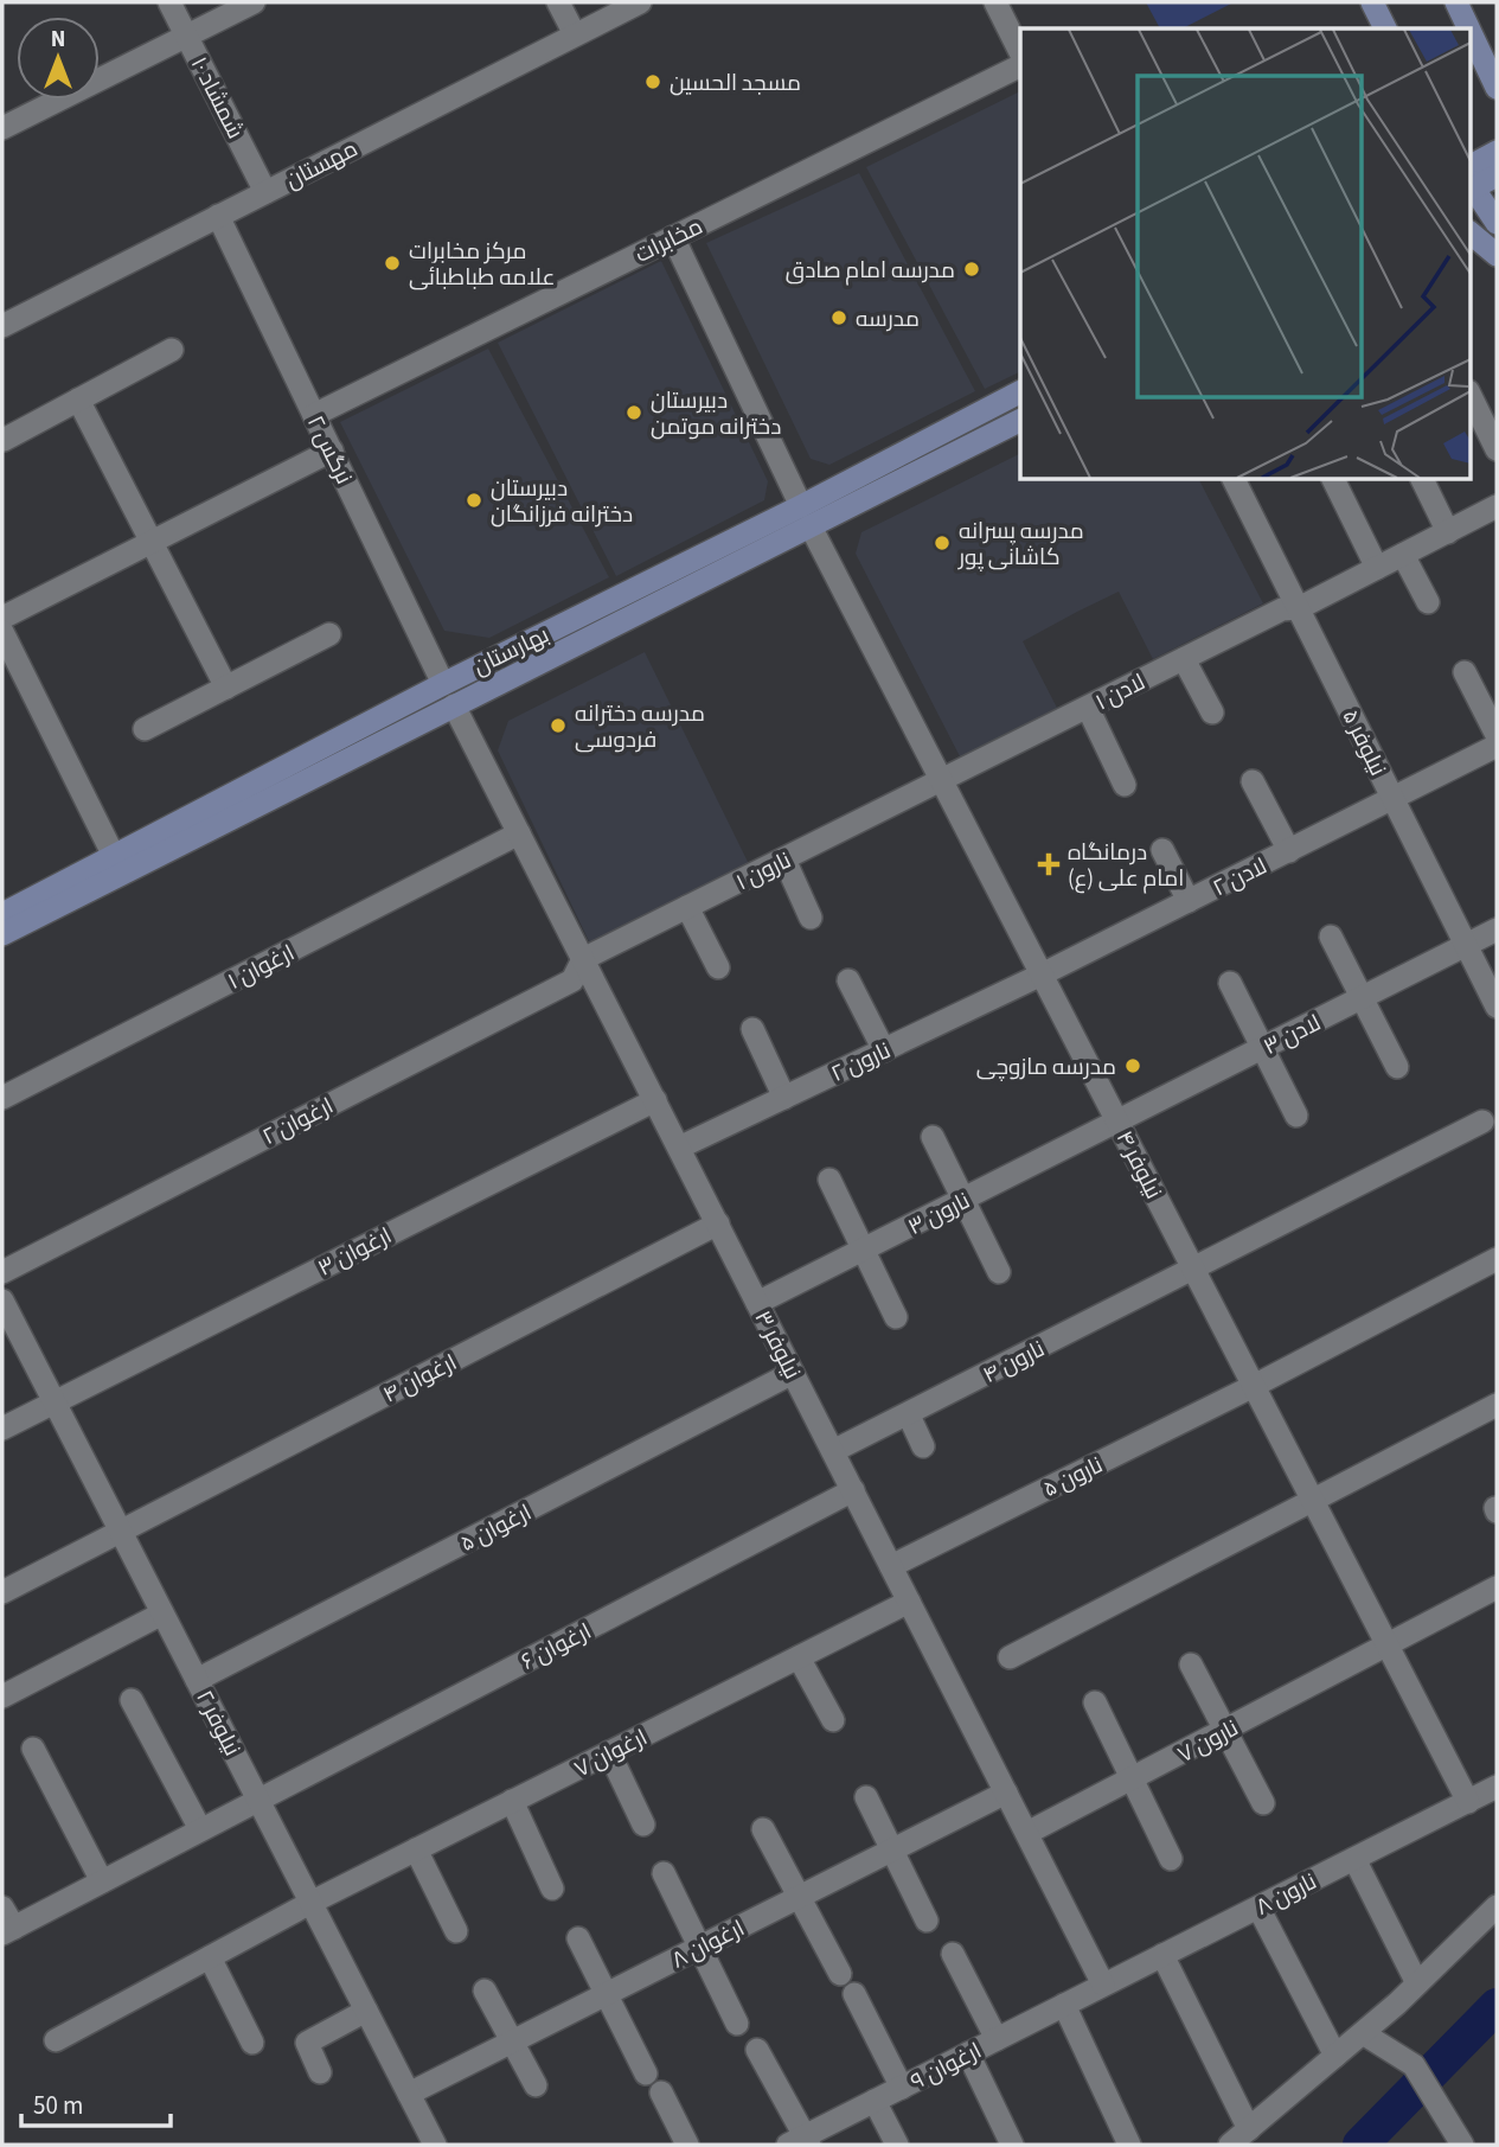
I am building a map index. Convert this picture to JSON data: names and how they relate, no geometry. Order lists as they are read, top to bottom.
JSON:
{
  "streets": {
    "main road": ["بهارستان"],
    "street": [
      "شمشاد ۱۰",
      "مهستان",
      "مخابرات",
      "نرگس ۲",
      "لادن ۱",
      "نیلوفر ۵",
      "نارون ۱",
      "لادن ۲",
      "ارغوان ۱",
      "لادن ۳",
      "نارون ۲",
      "ارغوان ۲",
      "نیلوفر ۴",
      "نارون ۳",
      "ارغوان ۳",
      "نیلوفر ۳",
      "نارون ۴",
      "ارغوان ۴",
      "نارون ۵",
      "ارغوان ۵",
      "ارغوان ۶",
      "نیلوفر ۲",
      "نارون ۷",
      "ارغوان ۷",
      "نارون ۸",
      "ارغوان ۸",
      "ارغوان ۹"
    ]
  },
  "crossings": [
    ["شمشاد ۱۰", "مهستان"],
    ["مهستان", "نرگس ۲"],
    ["مخابرات", "نرگس ۲"],
    ["مخابرات", "نیلوفر ۴"],
    ["نرگس ۲", "بهارستان"],
    ["بهارستان", "نیلوفر ۴"],
    ["بهارستان", "نیلوفر ۳"],
    ["لادن ۱", "نیلوفر ۵"],
    ["لادن ۱", "نارون ۱"],
    ["لادن ۱", "نیلوفر ۴"],
    ["نیلوفر ۵", "لادن ۲"],
    ["نیلوفر ۵", "لادن ۳"],
    ["نارون ۱", "ارغوان ۲"],
    ["نارون ۱", "نیلوفر ۴"],
    ["نارون ۱", "نیلوفر ۳"],
    ["لادن ۲", "نارون ۲"],
    ["لادن ۲", "نیلوفر ۴"],
    ["ارغوان ۱", "نیلوفر ۳"],
    ["لادن ۳", "نیلوفر ۴"],
    ["لادن ۳", "نارون ۳"],
    ["نارون ۲", "نیلوفر ۴"],
    ["نارون ۲", "نیلوفر ۳"],
    ["ارغوان ۲", "نیلوفر ۳"],
    ["نیلوفر ۴", "نارون ۳"],
    ["نیلوفر ۴", "نارون ۴"],
    ["نیلوفر ۴", "نارون ۵"],
    ["نیلوفر ۴", "نارون ۷"],
    ["نیلوفر ۴", "نارون ۸"],
    ["نارون ۳", "نیلوفر ۳"],
    ["ارغوان ۳", "نیلوفر ۳"],
    ["ارغوان ۳", "نیلوفر ۲"],
    ["نیلوفر ۳", "نارون ۴"],
    ["نیلوفر ۳", "ارغوان ۴"],
    ["نیلوفر ۳", "نارون ۵"],
    ["نیلوفر ۳", "ارغوان ۵"],
    ["نیلوفر ۳", "ارغوان ۶"],
    ["نیلوفر ۳", "نارون ۷"],
    ["نیلوفر ۳", "ارغوان ۷"],
    ["نیلوفر ۳", "نارون ۸"],
    ["نیلوفر ۳", "ارغوان ۸"],
    ["نیلوفر ۳", "ارغوان ۹"],
    ["ارغوان ۴", "نیلوفر ۲"],
    ["ارغوان ۵", "نیلوفر ۲"],
    ["ارغوان ۶", "نیلوفر ۲"],
    ["نیلوفر ۲", "ارغوان ۷"],
    ["نیلوفر ۲", "ارغوان ۸"],
    ["نارون ۸", "ارغوان ۹"]
  ],
  "places": {
    "other": [
      "مسجد الحسین",
      "مرکز مخابرات علامه طباطبائی",
      "مدرسه امام صادق",
      "مدرسه",
      "دبیرستان دخترانه موتمن",
      "دبیرستان دخترانه فرزانگان",
      "مدرسه پسرانه کاشانی پور",
      "مدرسه دخترانه فردوسی",
      "مدرسه مازوچی"
    ],
    "health": ["درمانگاه امام علی (ع)"]
  },
  "scale_bar": "50 m",
  "north": "top"
}
